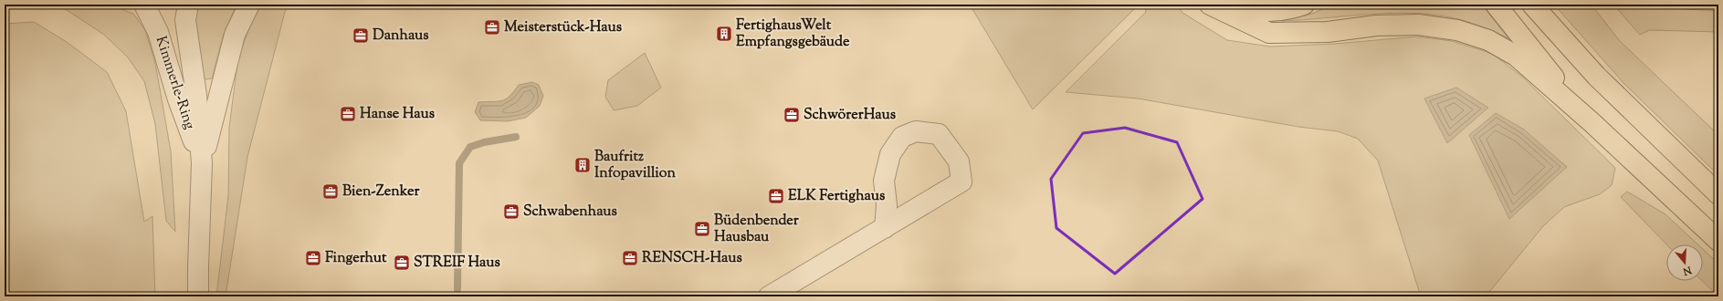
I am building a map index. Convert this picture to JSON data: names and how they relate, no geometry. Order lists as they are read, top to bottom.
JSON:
{
  "streets": {
    "street": ["Kimmerle-Ring"]
  },
  "places": {
    "office": [
      "Meisterstück-Haus",
      "Danhaus",
      "Hanse Haus",
      "SchwörerHaus",
      "Bien-Zenker",
      "ELK Fertighaus",
      "Schwabenhaus",
      "Büdenbender Hausbau",
      "Fingerhut",
      "RENSCH-Haus",
      "STREIF Haus"
    ],
    "building": ["FertighausWelt Empfangsgebäude", "Baufritz Infopavillion"]
  },
  "north": "bottom"
}
